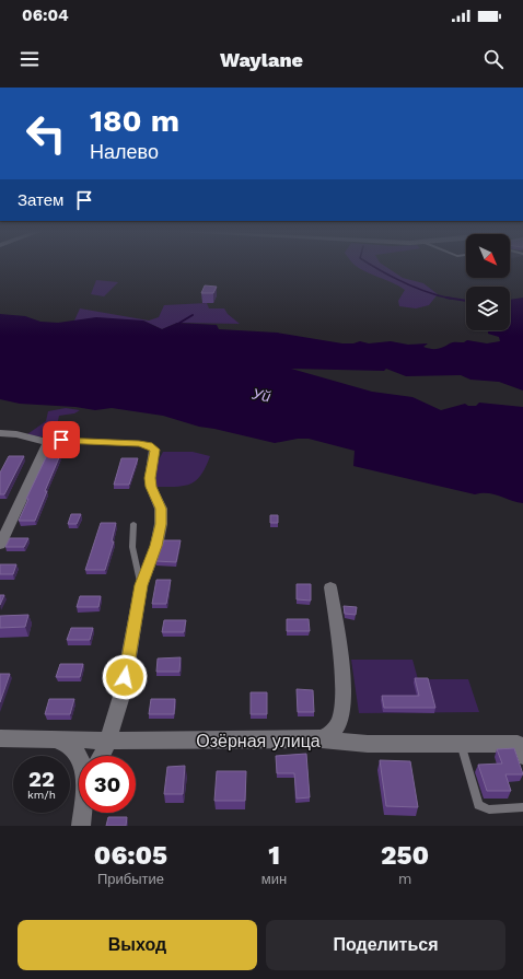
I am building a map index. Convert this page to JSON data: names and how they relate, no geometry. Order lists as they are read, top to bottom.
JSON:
{
  "streets": {
    "street": ["Озёрная улица"]
  },
  "water": ["Уй"],
  "north": "bottom right",
  "page": {
    "status": "06:04",
    "header": "Waylane",
    "turn": ["180 m", "Налево"],
    "then": "Затем",
    "speed": "22 km/h",
    "limit": "30",
    "eta": [
      "06:05",
      "Прибытие",
      "1",
      "мин",
      "250",
      "m"
    ],
    "buttons": ["Выход", "Поделиться"]
  }
}
